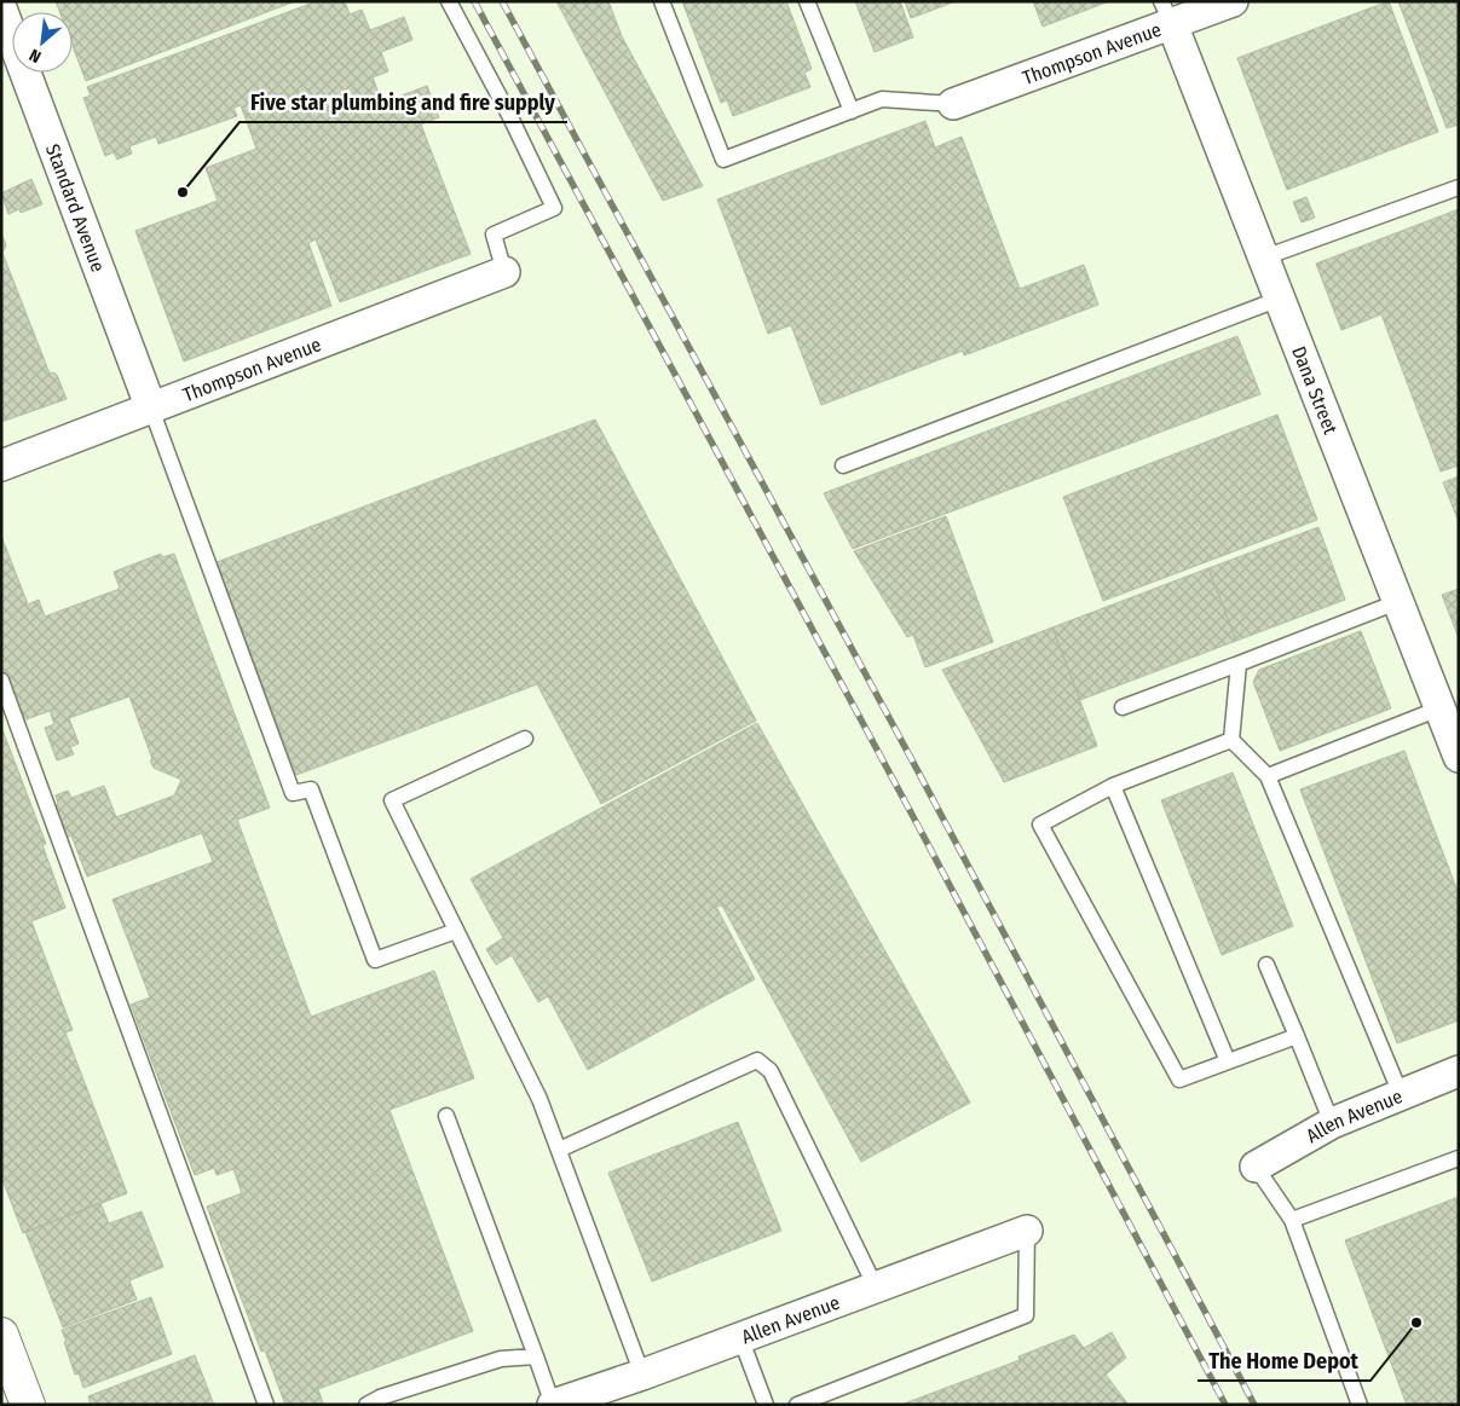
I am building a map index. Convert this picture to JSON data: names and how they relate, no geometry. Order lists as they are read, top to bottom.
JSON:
{
  "streets": {
    "street": [
      "Thompson Avenue",
      "Standard Avenue",
      "Dana Street",
      "Allen Avenue"
    ]
  },
  "crossings": [
    ["Thompson Avenue", "Standard Avenue"],
    ["Thompson Avenue", "Dana Street"]
  ],
  "places": ["Five star plumbing and fire supply", "The Home Depot"],
  "north": "bottom left"
}
